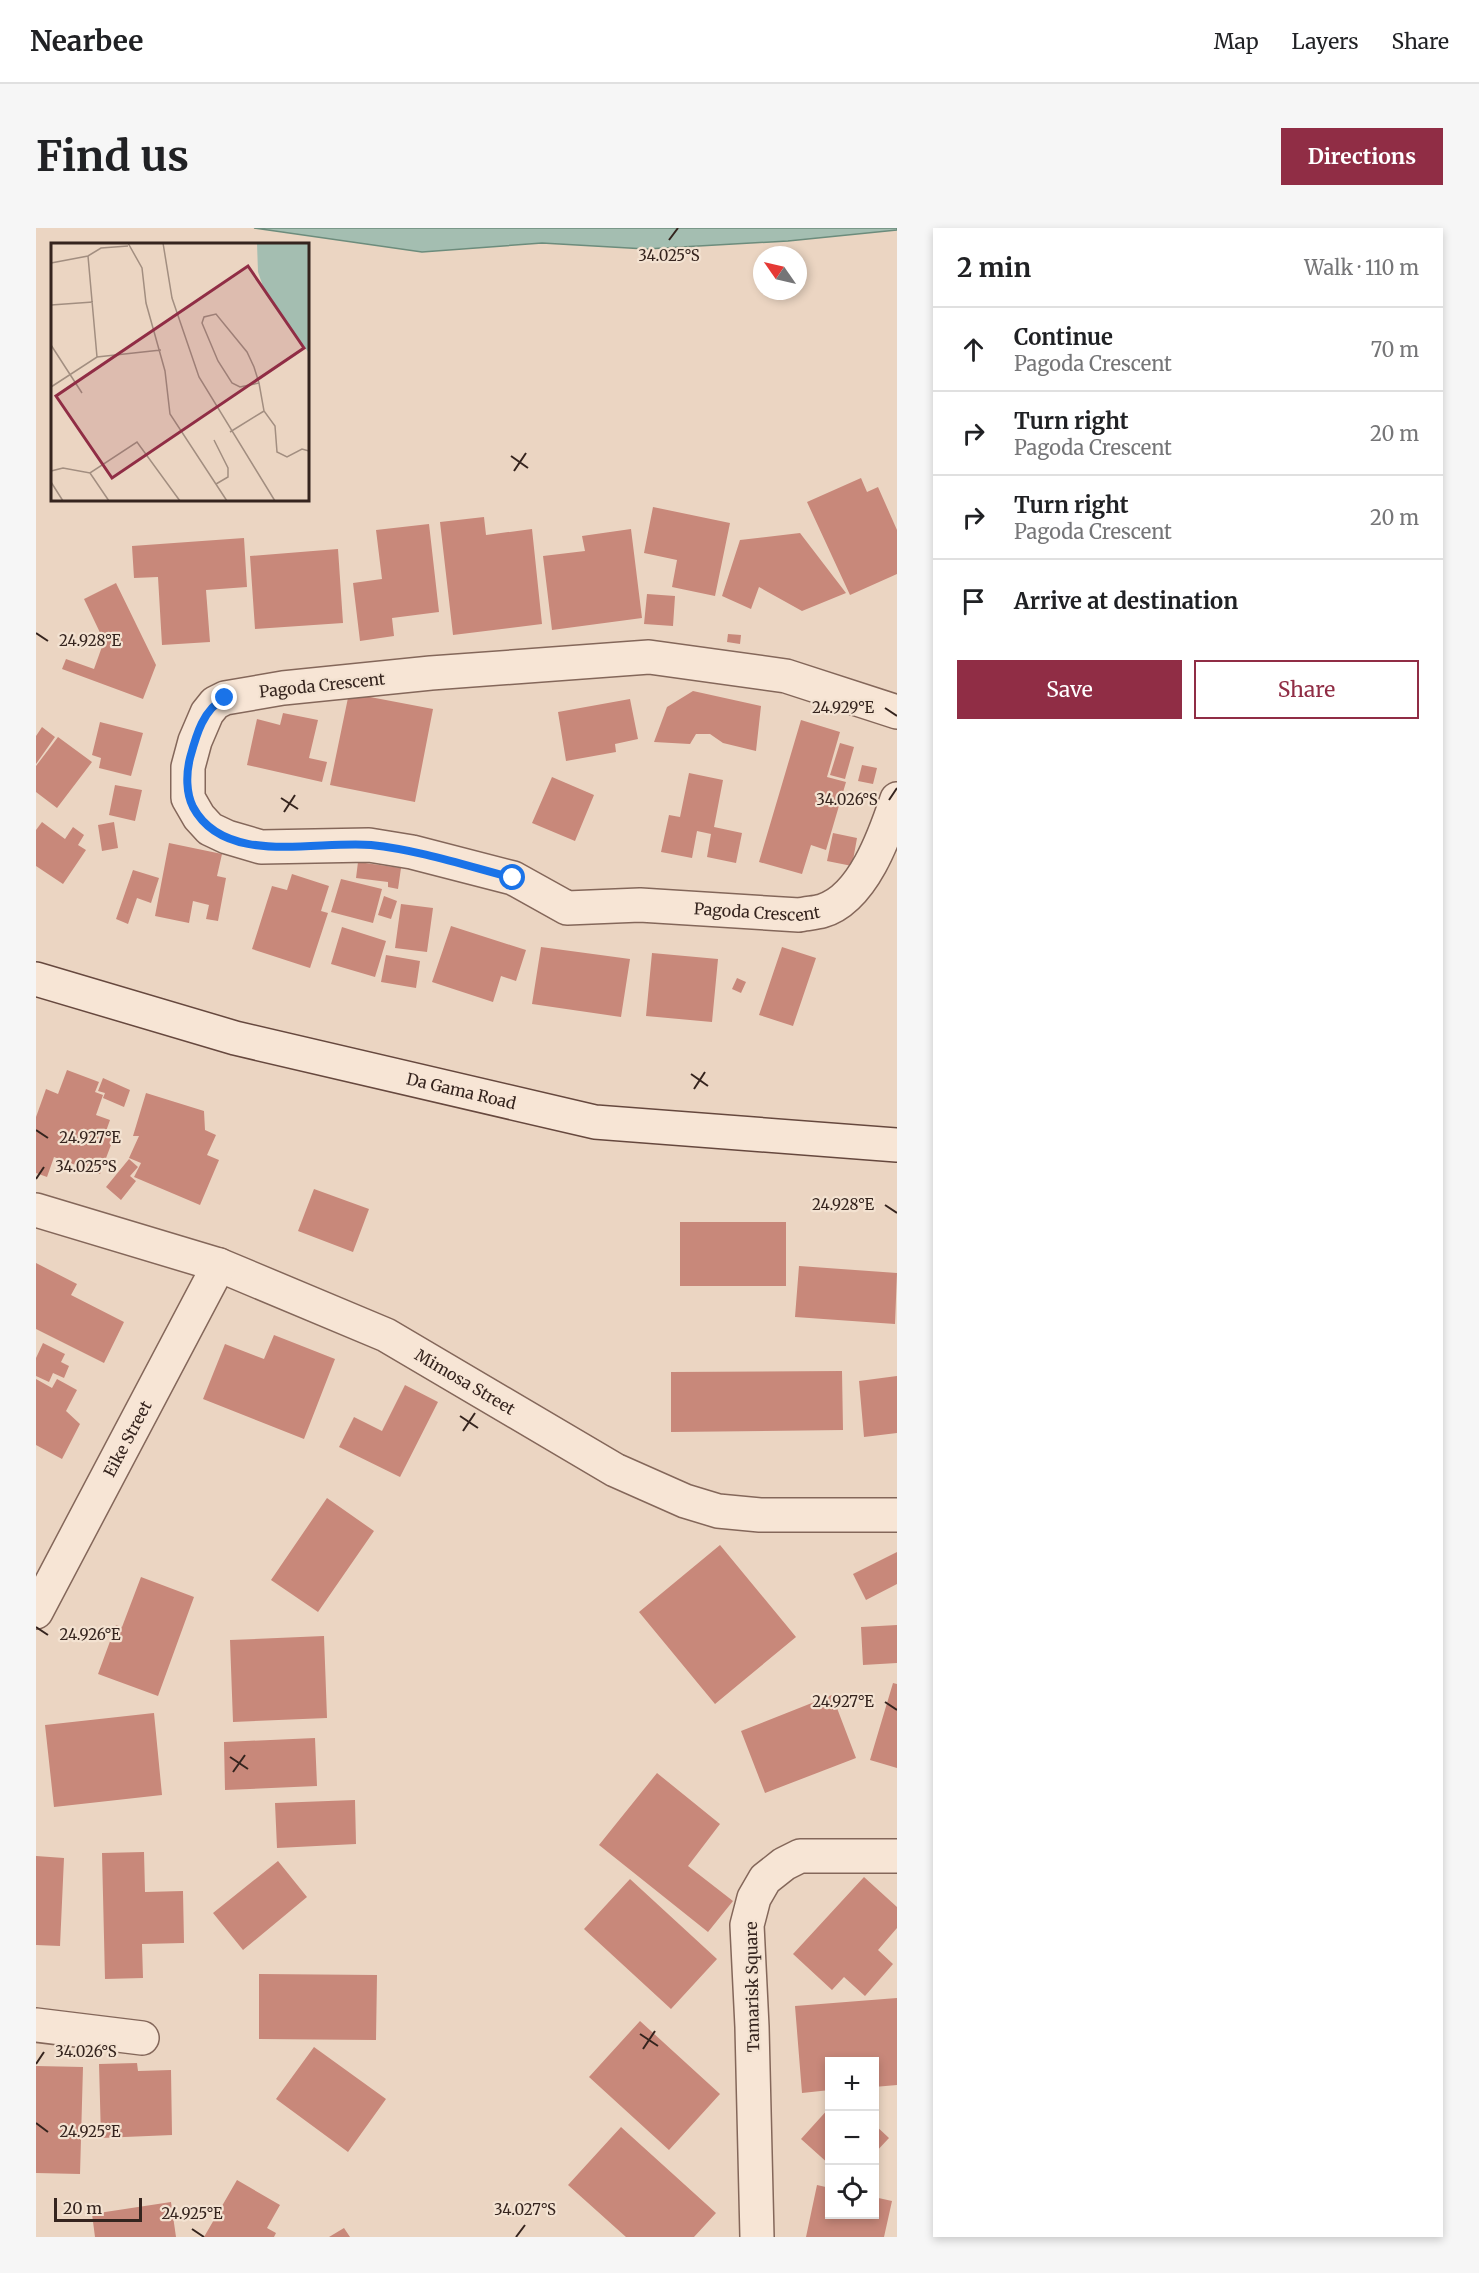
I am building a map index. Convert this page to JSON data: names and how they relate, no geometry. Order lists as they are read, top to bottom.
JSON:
{
  "streets": {
    "street": [
      "Pagoda Crescent",
      "Da Gama Road",
      "Mimosa Street",
      "Eike Street",
      "Tamarisk Square"
    ]
  },
  "crossings": [
    ["Mimosa Street", "Eike Street"]
  ],
  "scale_bar": "20 m",
  "north": "top left",
  "page": {
    "header": "Nearbee",
    "nav": ["Map", "Layers", "Share"],
    "buttons": [
      "Directions",
      ["Save", "Share"]
    ],
    "title": "Find us",
    "heading": ["2 min", "Walk · 110 m"],
    "list": [
      ["Continue", "Pagoda Crescent", "70 m"],
      ["Turn right", "Pagoda Crescent", "20 m"],
      ["Turn right", "Pagoda Crescent", "20 m"],
      "Arrive at destination"
    ],
    "map_buttons": ["+", "−"],
    "scale": "20 m"
  },
  "coordinates": [
    "34.025°S",
    "24.928°E",
    "24.929°E",
    "34.026°S",
    "24.927°E",
    "24.926°E",
    "24.925°E",
    "34.027°S"
  ]
}
